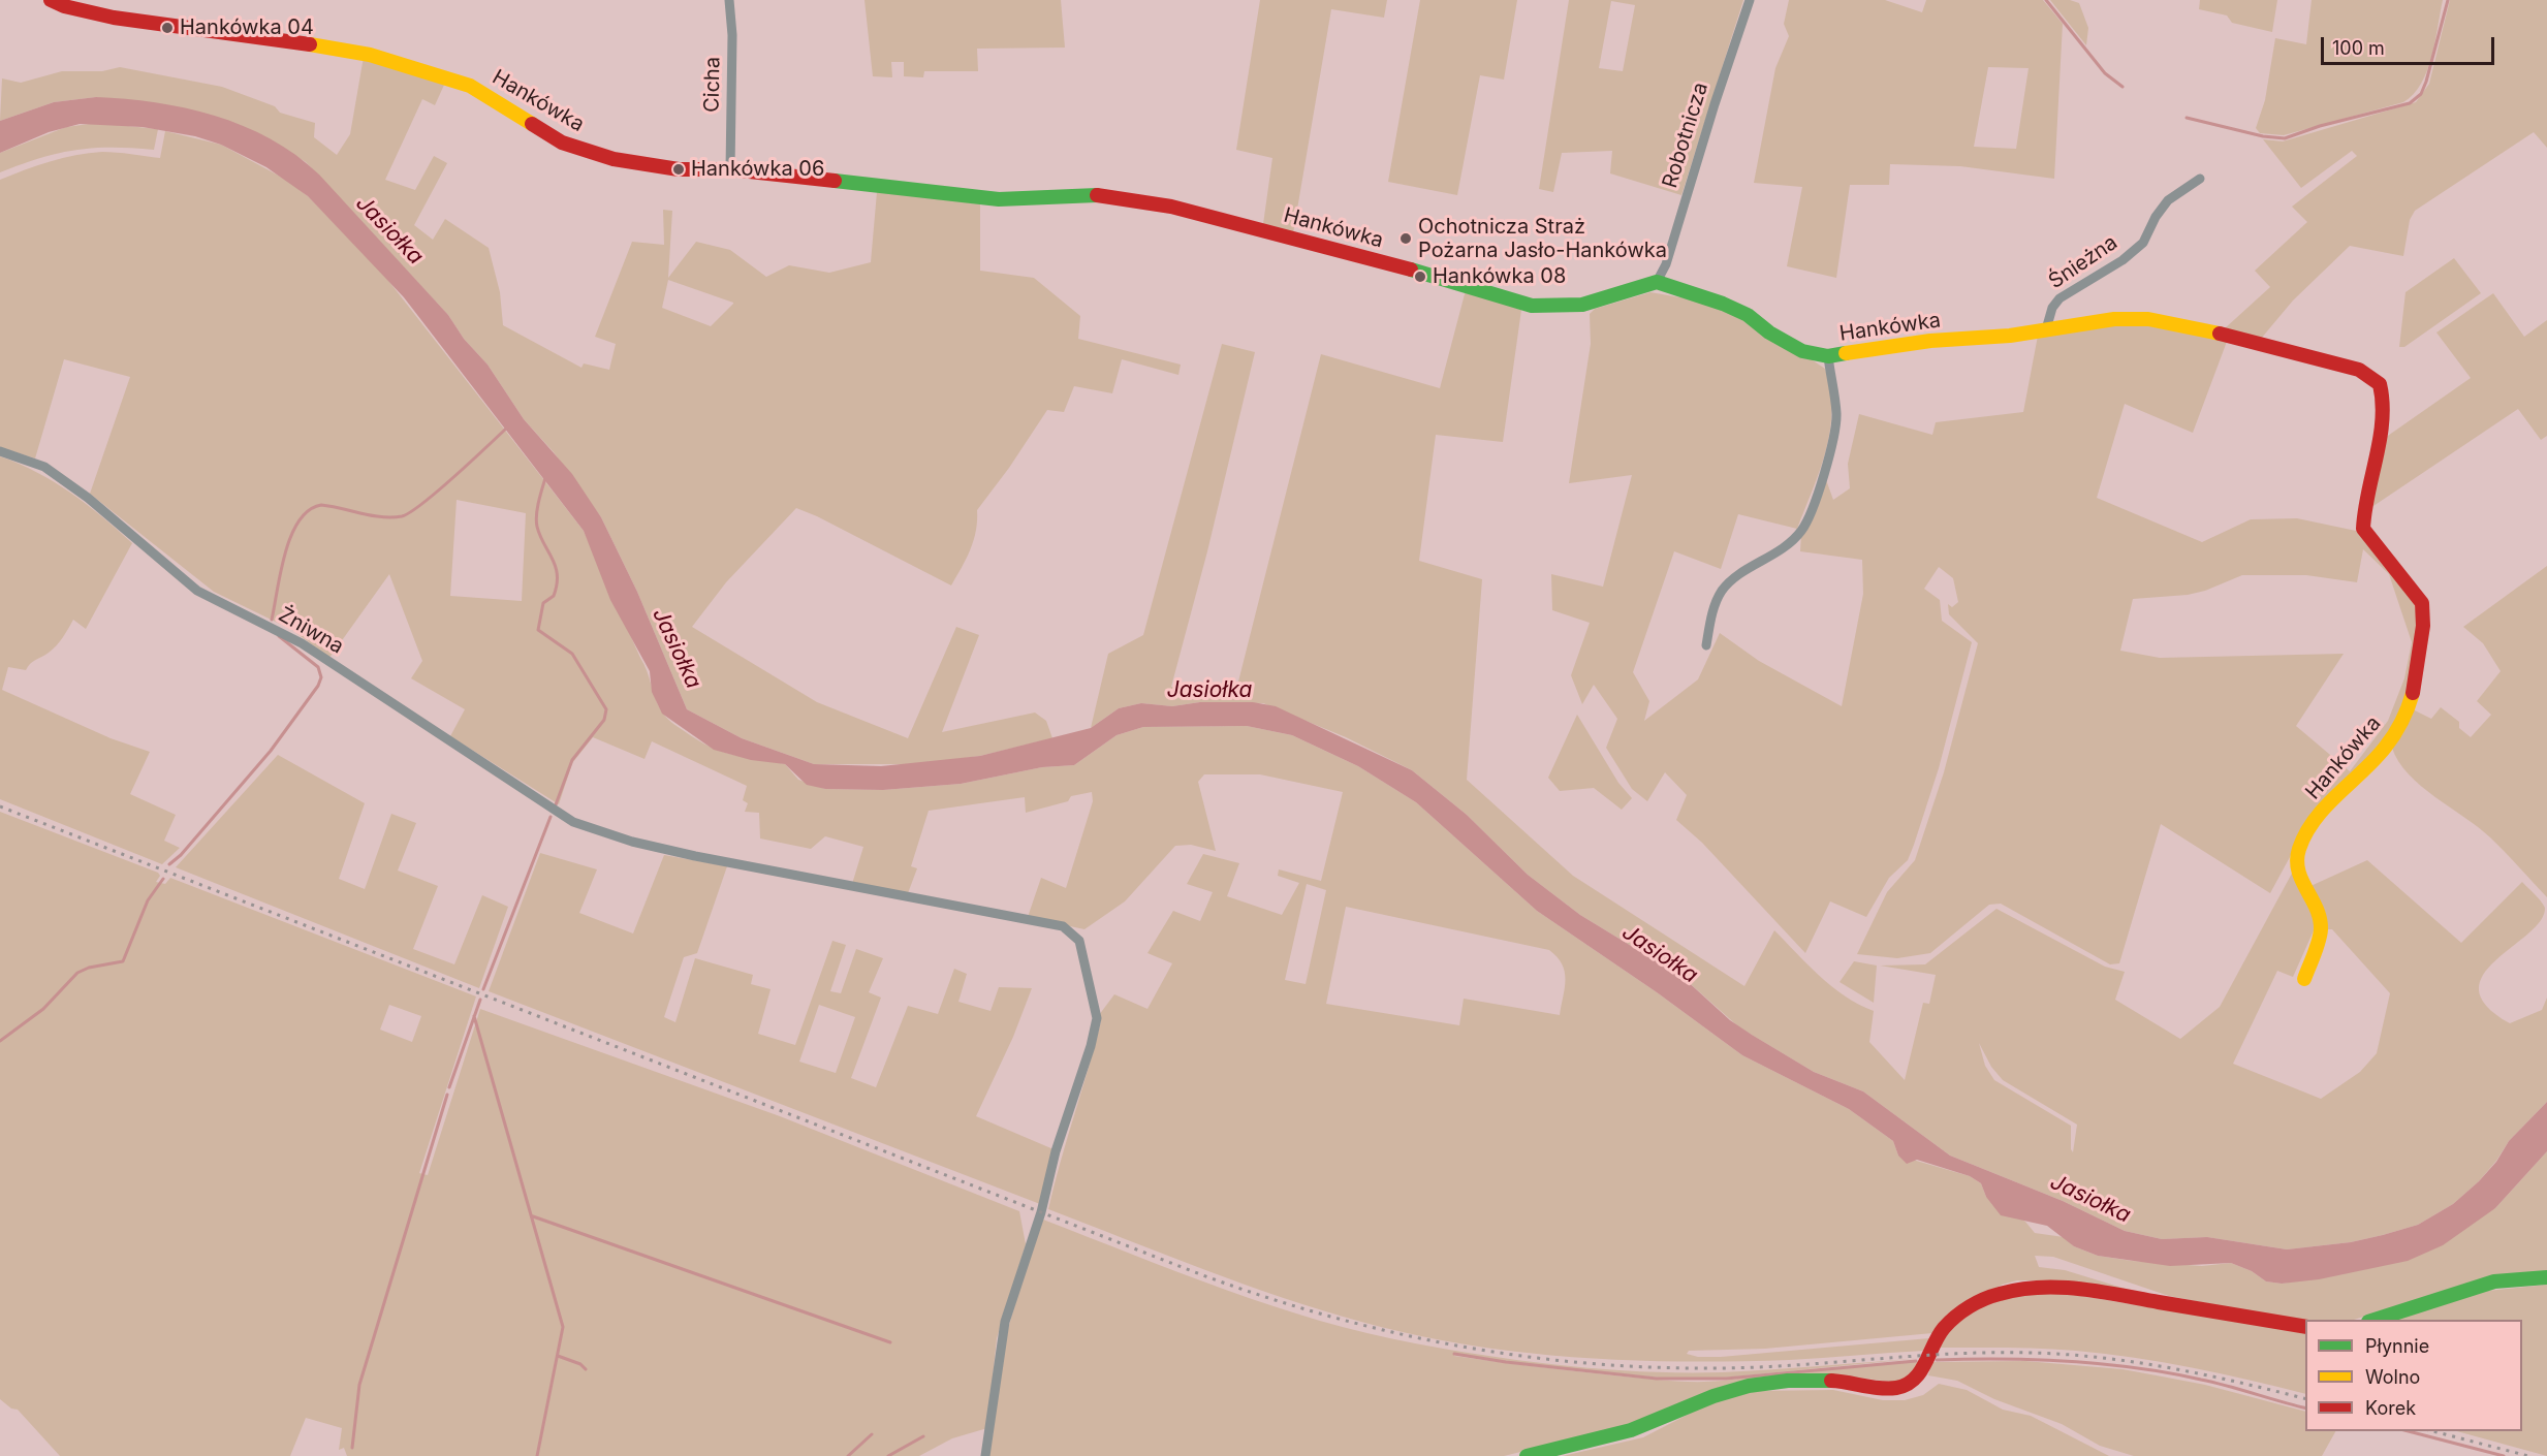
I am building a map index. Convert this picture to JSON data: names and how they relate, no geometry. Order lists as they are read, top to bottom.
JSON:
{
  "streets": {
    "street": [
      "Cicha",
      "Hankówka",
      "Robotnicza",
      "Śnieżna",
      "Żniwna"
    ]
  },
  "crossings": [
    ["Cicha", "Hankówka"],
    ["Hankówka", "Robotnicza"],
    ["Hankówka", "Śnieżna"]
  ],
  "water": ["Jasiołka"],
  "places": [
    "Hankówka 04",
    "Hankówka 06",
    "Ochotnicza Straż Pożarna Jasło-Hankówka",
    "Hankówka 08"
  ],
  "legend": ["Płynnie", "Wolno", "Korek"],
  "scale_bar": "100 m"
}
